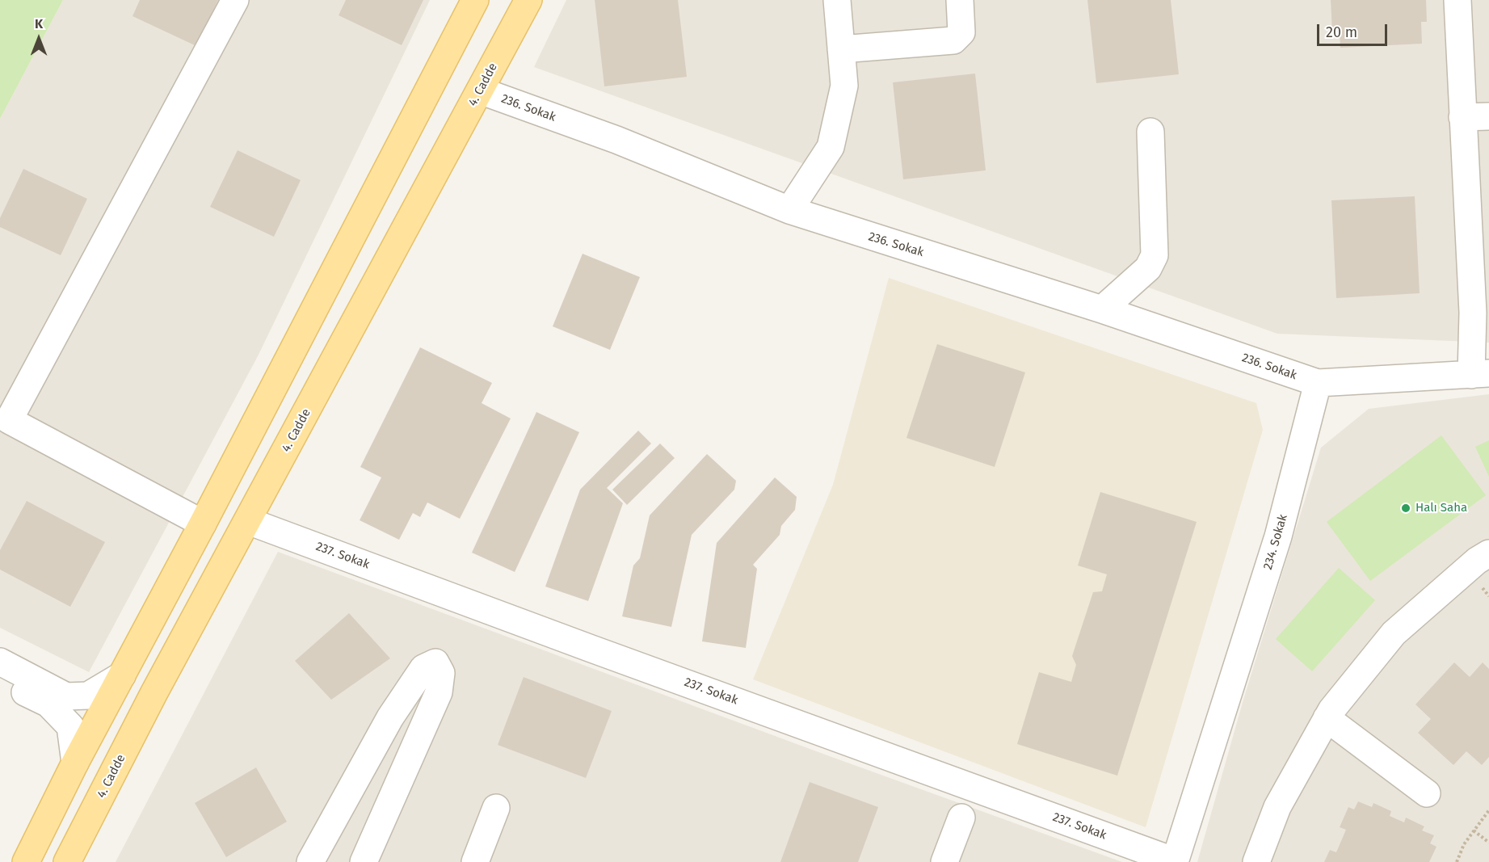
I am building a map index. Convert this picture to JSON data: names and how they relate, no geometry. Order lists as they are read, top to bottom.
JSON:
{
  "streets": {
    "main road": ["4. Cadde"],
    "street": ["236. Sokak", "234. Sokak", "237. Sokak"]
  },
  "crossings": [
    ["4. Cadde", "236. Sokak"],
    ["4. Cadde", "237. Sokak"],
    ["236. Sokak", "234. Sokak"],
    ["234. Sokak", "237. Sokak"]
  ],
  "places": ["Halı Saha"],
  "scale_bar": "20 m",
  "north": "top"
}
